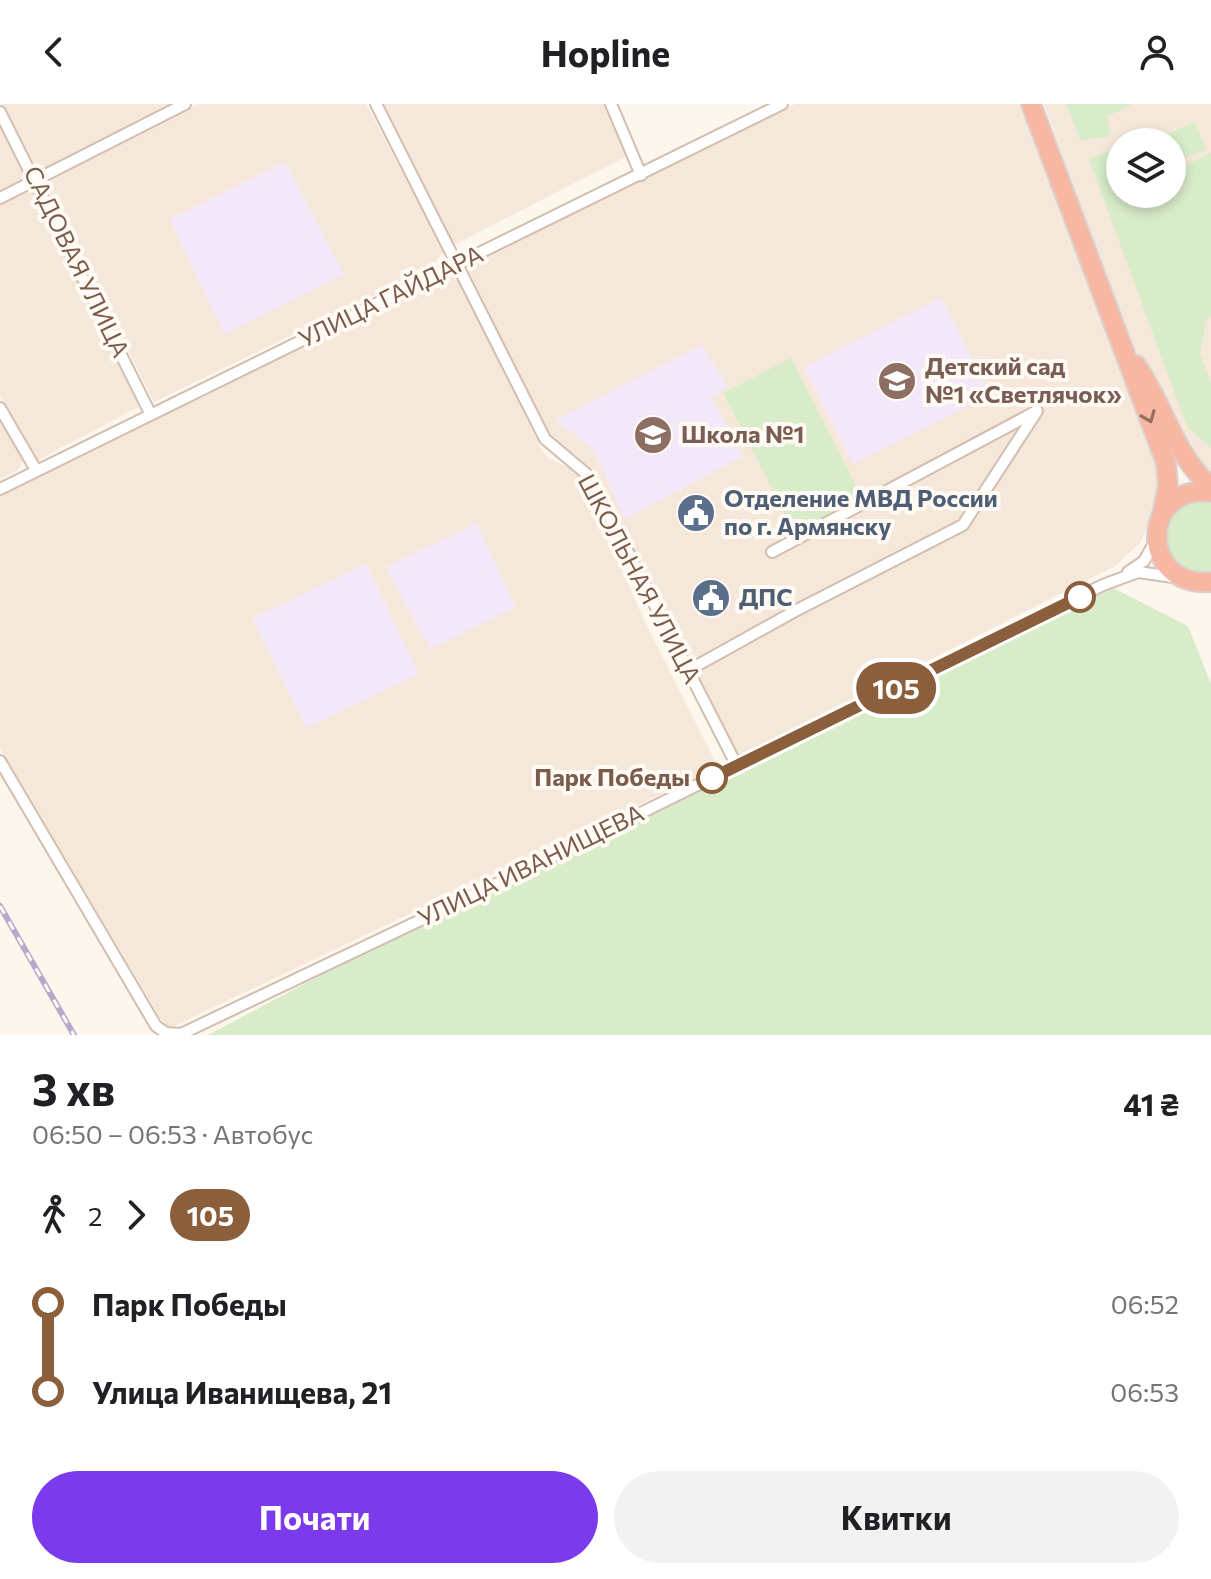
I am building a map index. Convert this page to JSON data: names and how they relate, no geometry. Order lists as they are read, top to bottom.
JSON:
{
  "streets": {
    "street": [
      "САДОВАЯ УЛИЦА",
      "УЛИЦА ГАЙДАРА",
      "ШКОЛЬНАЯ УЛИЦА",
      "УЛИЦА ИВАНИЩЕВА"
    ]
  },
  "crossings": [
    ["САДОВАЯ УЛИЦА", "УЛИЦА ГАЙДАРА"],
    ["УЛИЦА ГАЙДАРА", "ШКОЛЬНАЯ УЛИЦА"],
    ["ШКОЛЬНАЯ УЛИЦА", "УЛИЦА ИВАНИЩЕВА"]
  ],
  "places": {
    "school or university": ["Детский сад №1 «Светлячок»", "Школа №1"],
    "public building": ["Отделение МВД России по г. Армянску", "ДПС"],
    "other": ["Парк Победы"]
  },
  "lines": ["bus line 105"],
  "page": {
    "header": "Hopline",
    "on_map": "105",
    "heading": ["3 хв", "06:50 – 06:53 · Автобус", "41 ₴"],
    "legs": ["2", "105"],
    "list": [
      {
        "name": "Парк Победы",
        "value": "06:52"
      },
      {
        "name": "Улица Иванищева, 21",
        "value": "06:53"
      }
    ],
    "buttons": ["Почати", "Квитки"]
  }
}
